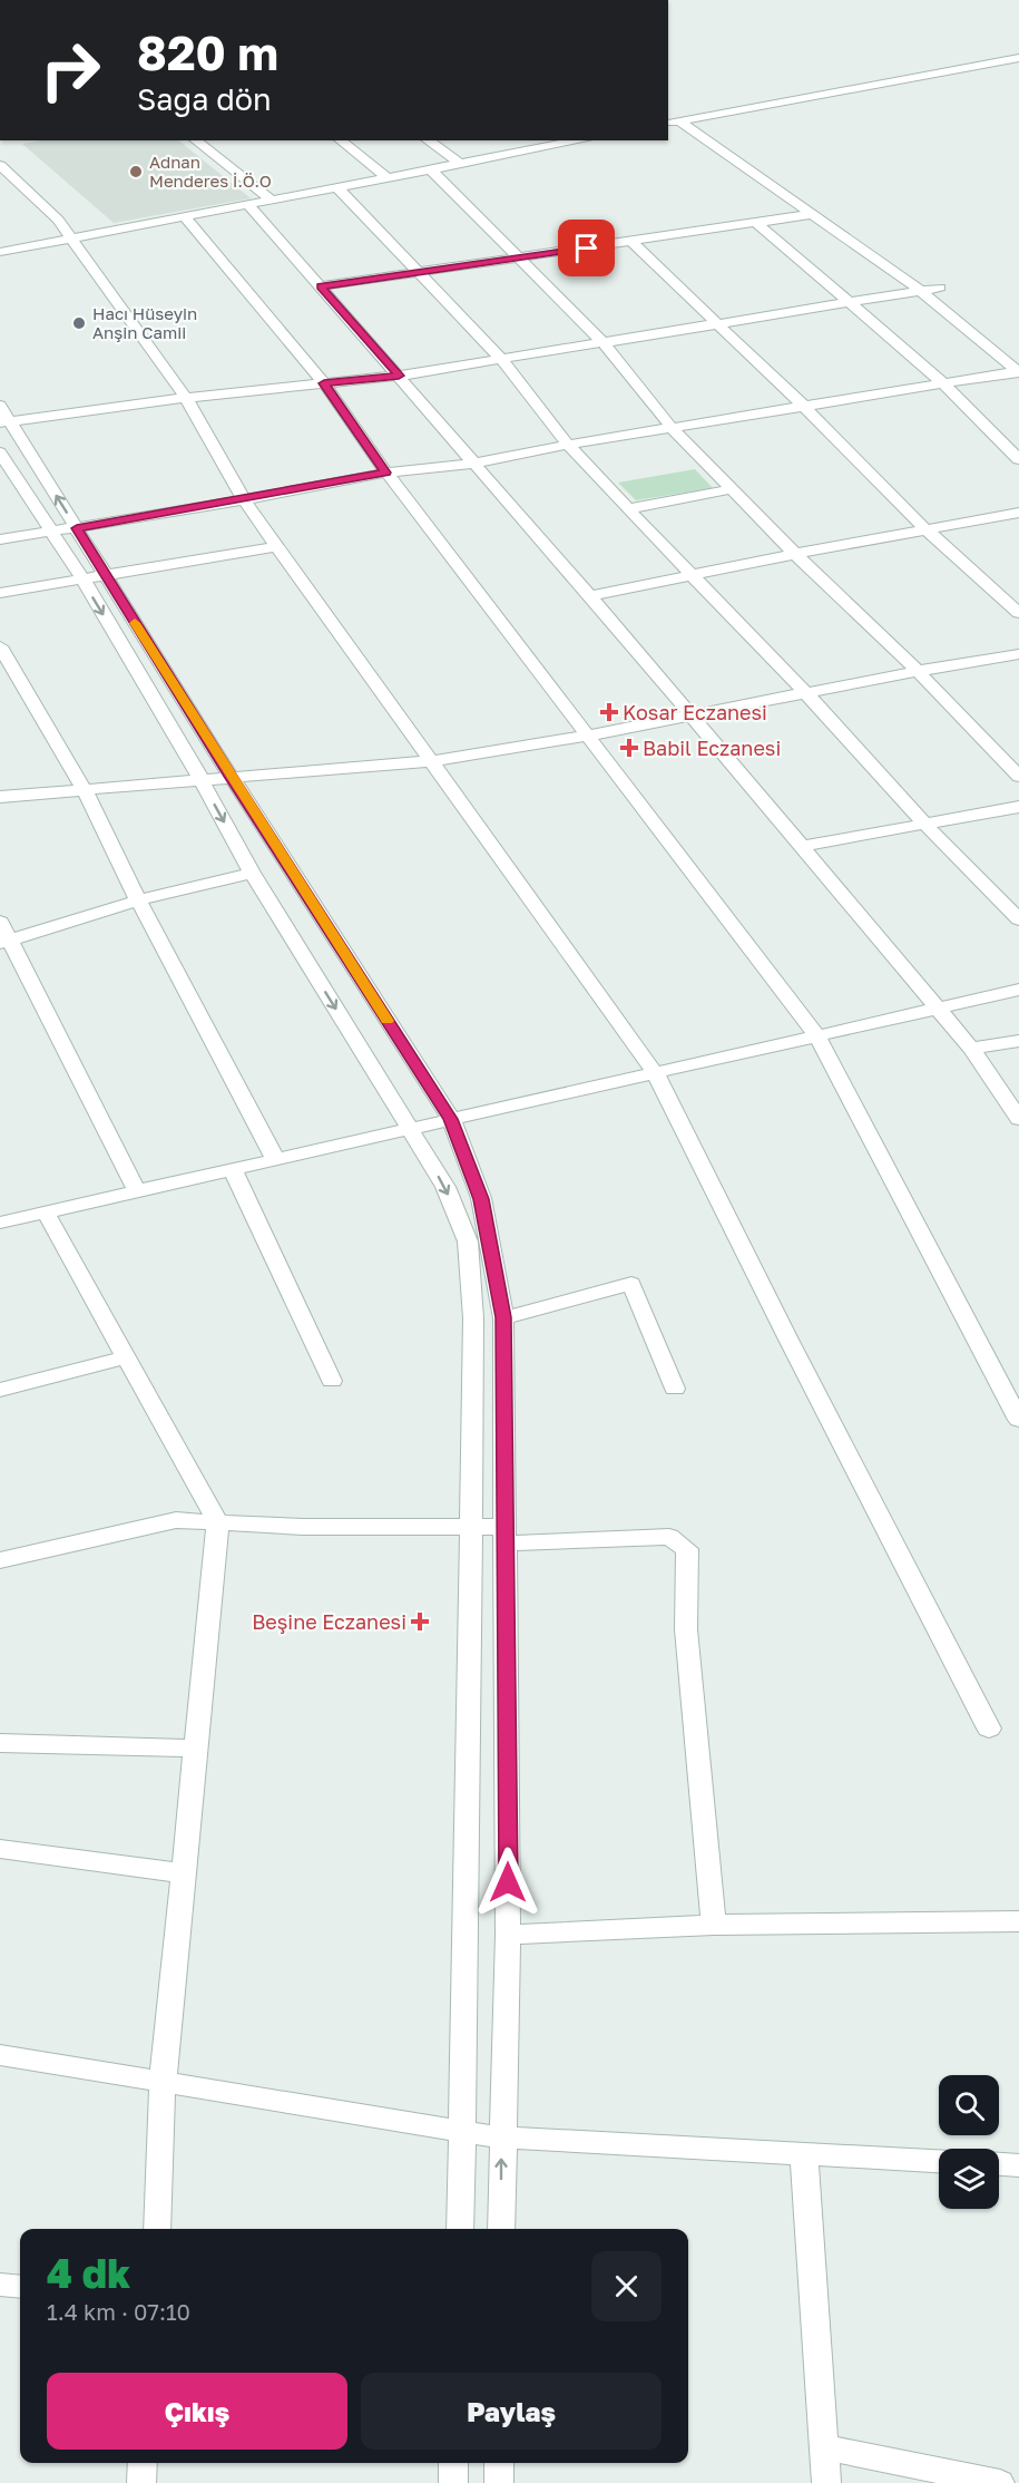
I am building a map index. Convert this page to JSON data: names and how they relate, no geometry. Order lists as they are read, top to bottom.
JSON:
{
  "places": {
    "other": ["Adnan Menderes İ.Ö.O", "Hacı Hüseyin Anşin Camii"],
    "health": ["Kosar Eczanesi", "Babil Eczanesi", "Beşine Eczanesi"]
  },
  "page": {
    "turn": ["820 m", "Sağa dön"],
    "heading": ["4 dk", "1.4 km · 07:10"],
    "buttons": ["Çıkış", "Paylaş"]
  }
}
